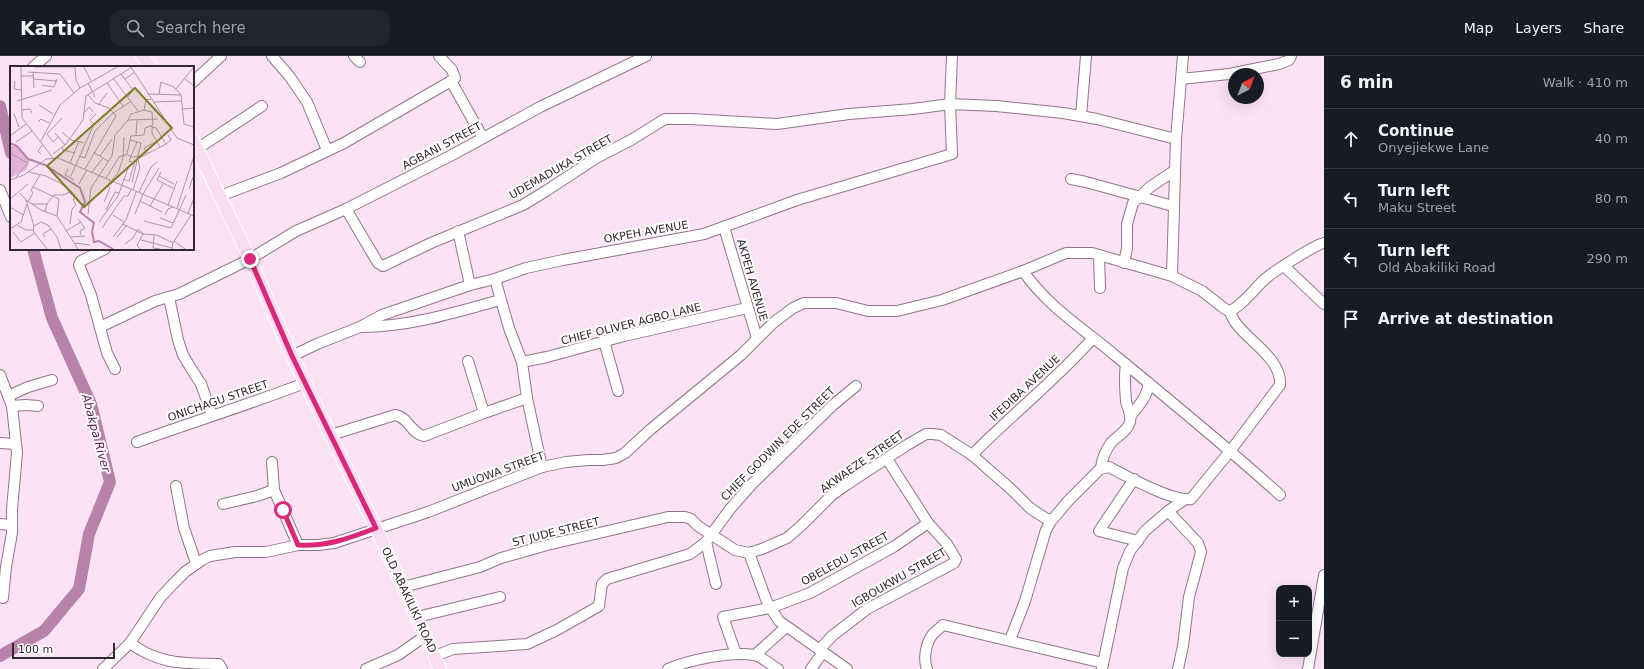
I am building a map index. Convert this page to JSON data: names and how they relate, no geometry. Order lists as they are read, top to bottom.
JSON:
{
  "streets": {
    "main road": ["OLD ABAKILIKI ROAD"],
    "street": [
      "AGBANI STREET",
      "UDEMADUKA STREET",
      "OKPEH AVENUE",
      "AKPEH AVENUE",
      "CHIEF OLIVER AGBO LANE",
      "IFEDIBA AVENUE",
      "ONICHAGU STREET",
      "CHIEF GODWIN EDE STREET",
      "AKWAEZE STREET",
      "UMUOWA STREET",
      "ST JUDE STREET",
      "OBELEDU STREET",
      "IGBOUKWU STREET"
    ]
  },
  "crossings": [
    ["AGBANI STREET", "UDEMADUKA STREET"],
    ["AGBANI STREET", "OLD ABAKILIKI ROAD"],
    ["UDEMADUKA STREET", "OKPEH AVENUE"],
    ["OKPEH AVENUE", "AKPEH AVENUE"],
    ["AKPEH AVENUE", "CHIEF OLIVER AGBO LANE"],
    ["AKPEH AVENUE", "UMUOWA STREET"],
    ["IFEDIBA AVENUE", "AKWAEZE STREET"],
    ["ONICHAGU STREET", "OLD ABAKILIKI ROAD"],
    ["CHIEF GODWIN EDE STREET", "ST JUDE STREET"],
    ["CHIEF GODWIN EDE STREET", "OLD ABAKILIKI ROAD"],
    ["UMUOWA STREET", "OLD ABAKILIKI ROAD"],
    ["ST JUDE STREET", "OLD ABAKILIKI ROAD"],
    ["OBELEDU STREET", "IGBOUKWU STREET"]
  ],
  "water": ["Abakpa River"],
  "scale_bar": "100 m",
  "north": "top right",
  "page": {
    "header": "Kartio",
    "search": "Search here",
    "nav": ["Map", "Layers", "Share"],
    "heading": ["6 min", "Walk · 410 m"],
    "list": [
      ["Continue", "Onyejiekwe Lane", "40 m"],
      ["Turn left", "Maku Street", "80 m"],
      ["Turn left", "Old Abakiliki Road", "290 m"],
      "Arrive at destination"
    ],
    "map_buttons": ["+", "−"],
    "scale": "100 m"
  }
}
